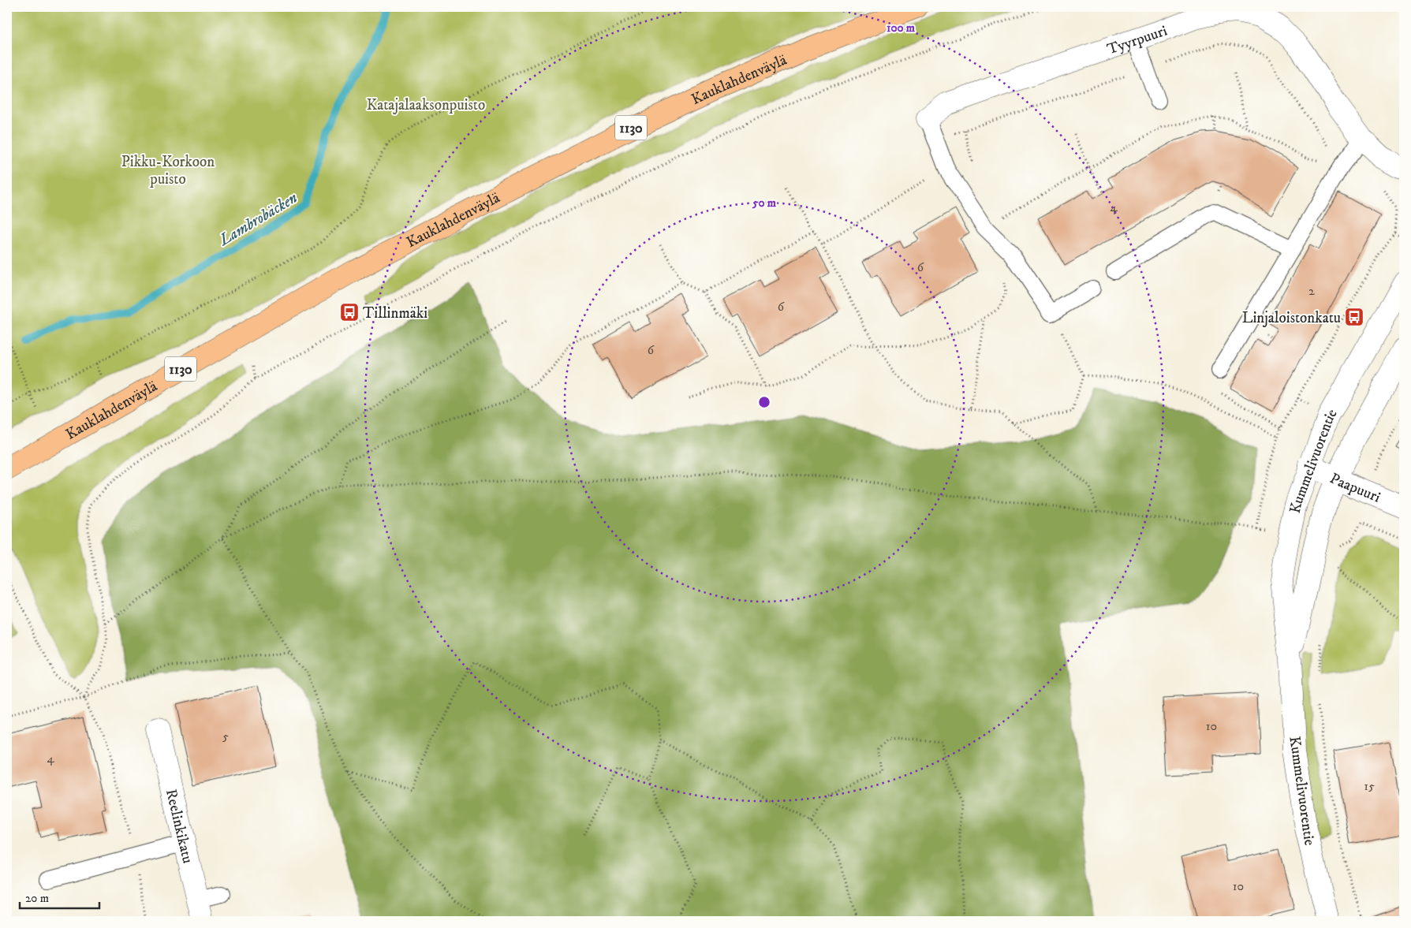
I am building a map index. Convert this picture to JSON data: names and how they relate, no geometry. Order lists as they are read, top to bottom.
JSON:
{
  "streets": {
    "main road": ["Kauklahdenväylä", "1130"],
    "street": [
      "Tyyrpuuri",
      "Kummelivuorentie",
      "Paapuuri",
      "Reelinkikatu"
    ]
  },
  "crossings": [
    ["Kummelivuorentie", "Paapuuri"]
  ],
  "water": ["Lambrobäcken"],
  "parks": ["Katajalaaksonpuisto", "Pikku-Korkoon puisto"],
  "places": {
    "bus stop": ["Tillinmäki", "Linjaloistonkatu"]
  },
  "house_numbers": [
    "4",
    "6",
    "2",
    "6",
    "6",
    "10",
    "5",
    "4",
    "15",
    "10"
  ],
  "scale_bar": "20 m",
  "rings": ["100 m", "50 m"]
}
